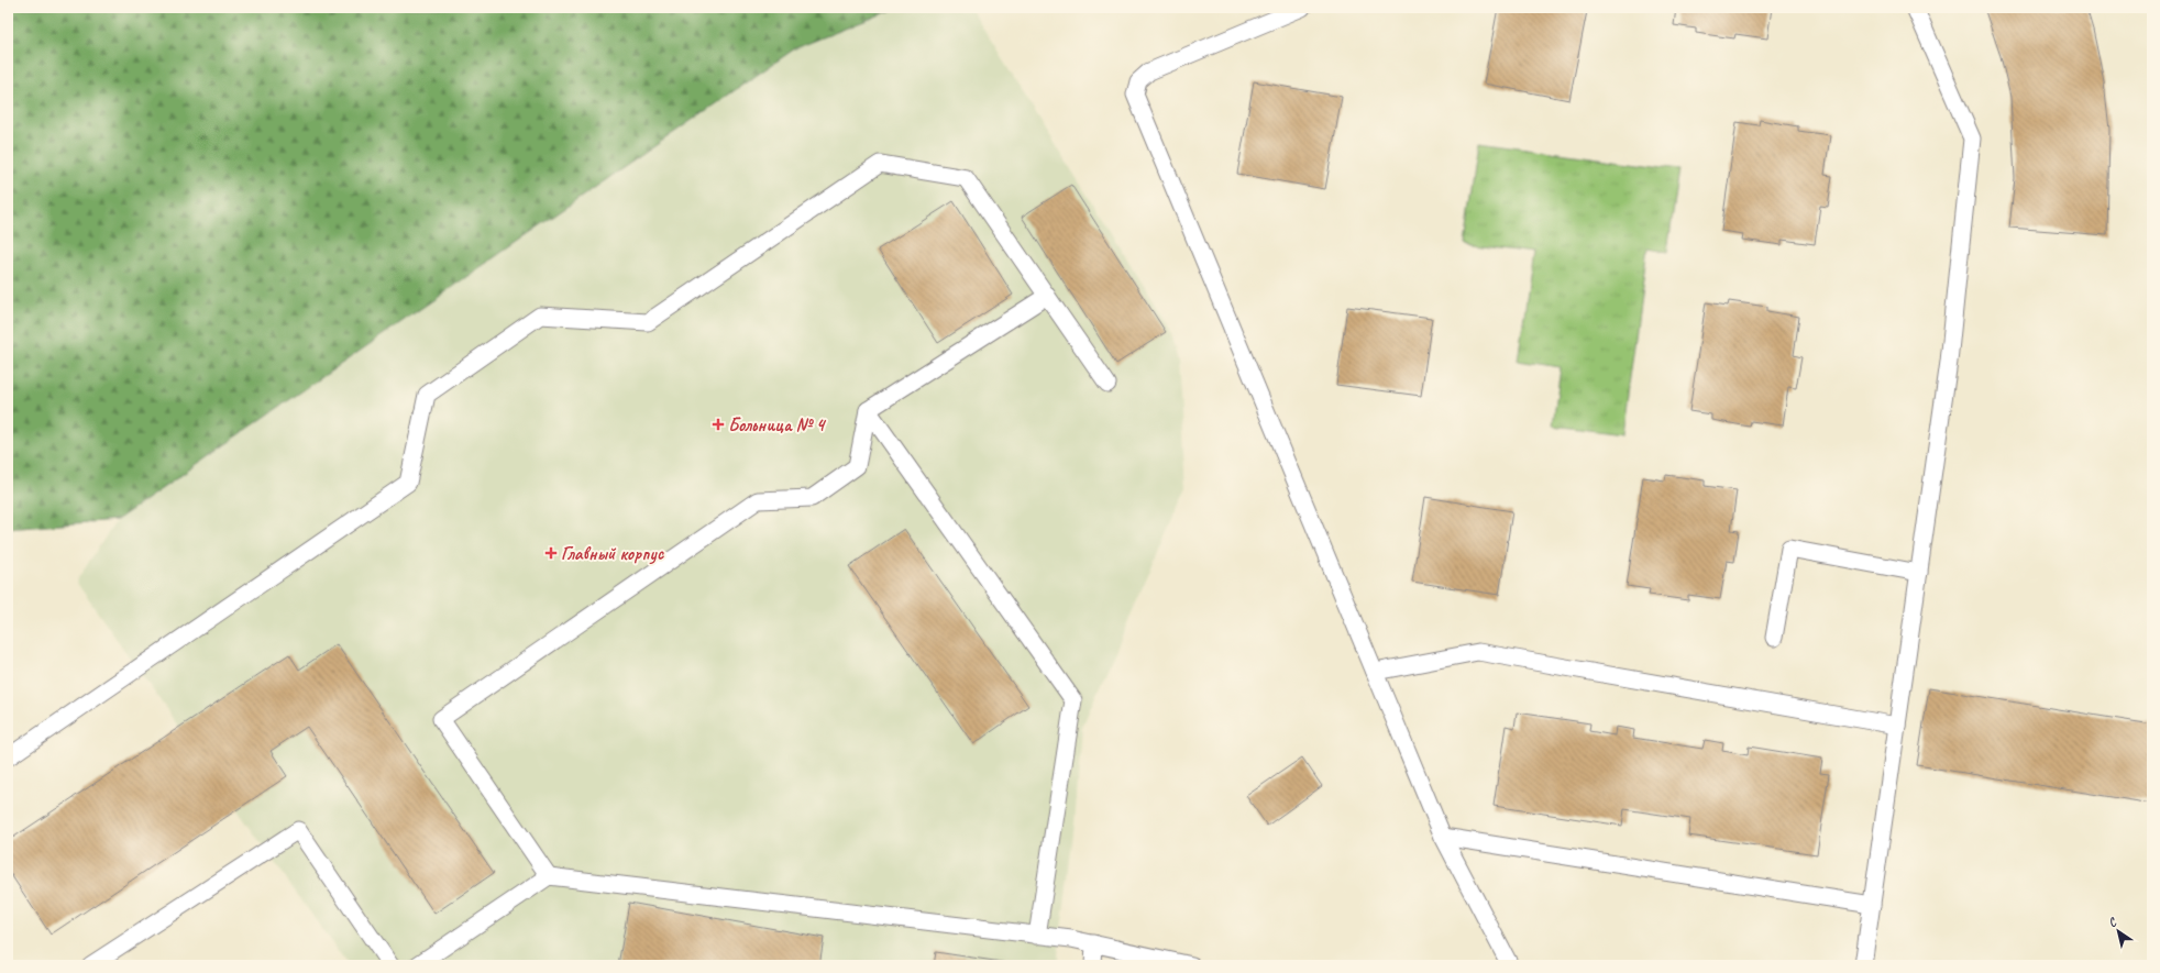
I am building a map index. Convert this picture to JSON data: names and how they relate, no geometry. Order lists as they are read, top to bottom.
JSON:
{
  "places": {
    "health": ["Больница № 4", "Главный корпус"]
  },
  "north": "top left"
}
